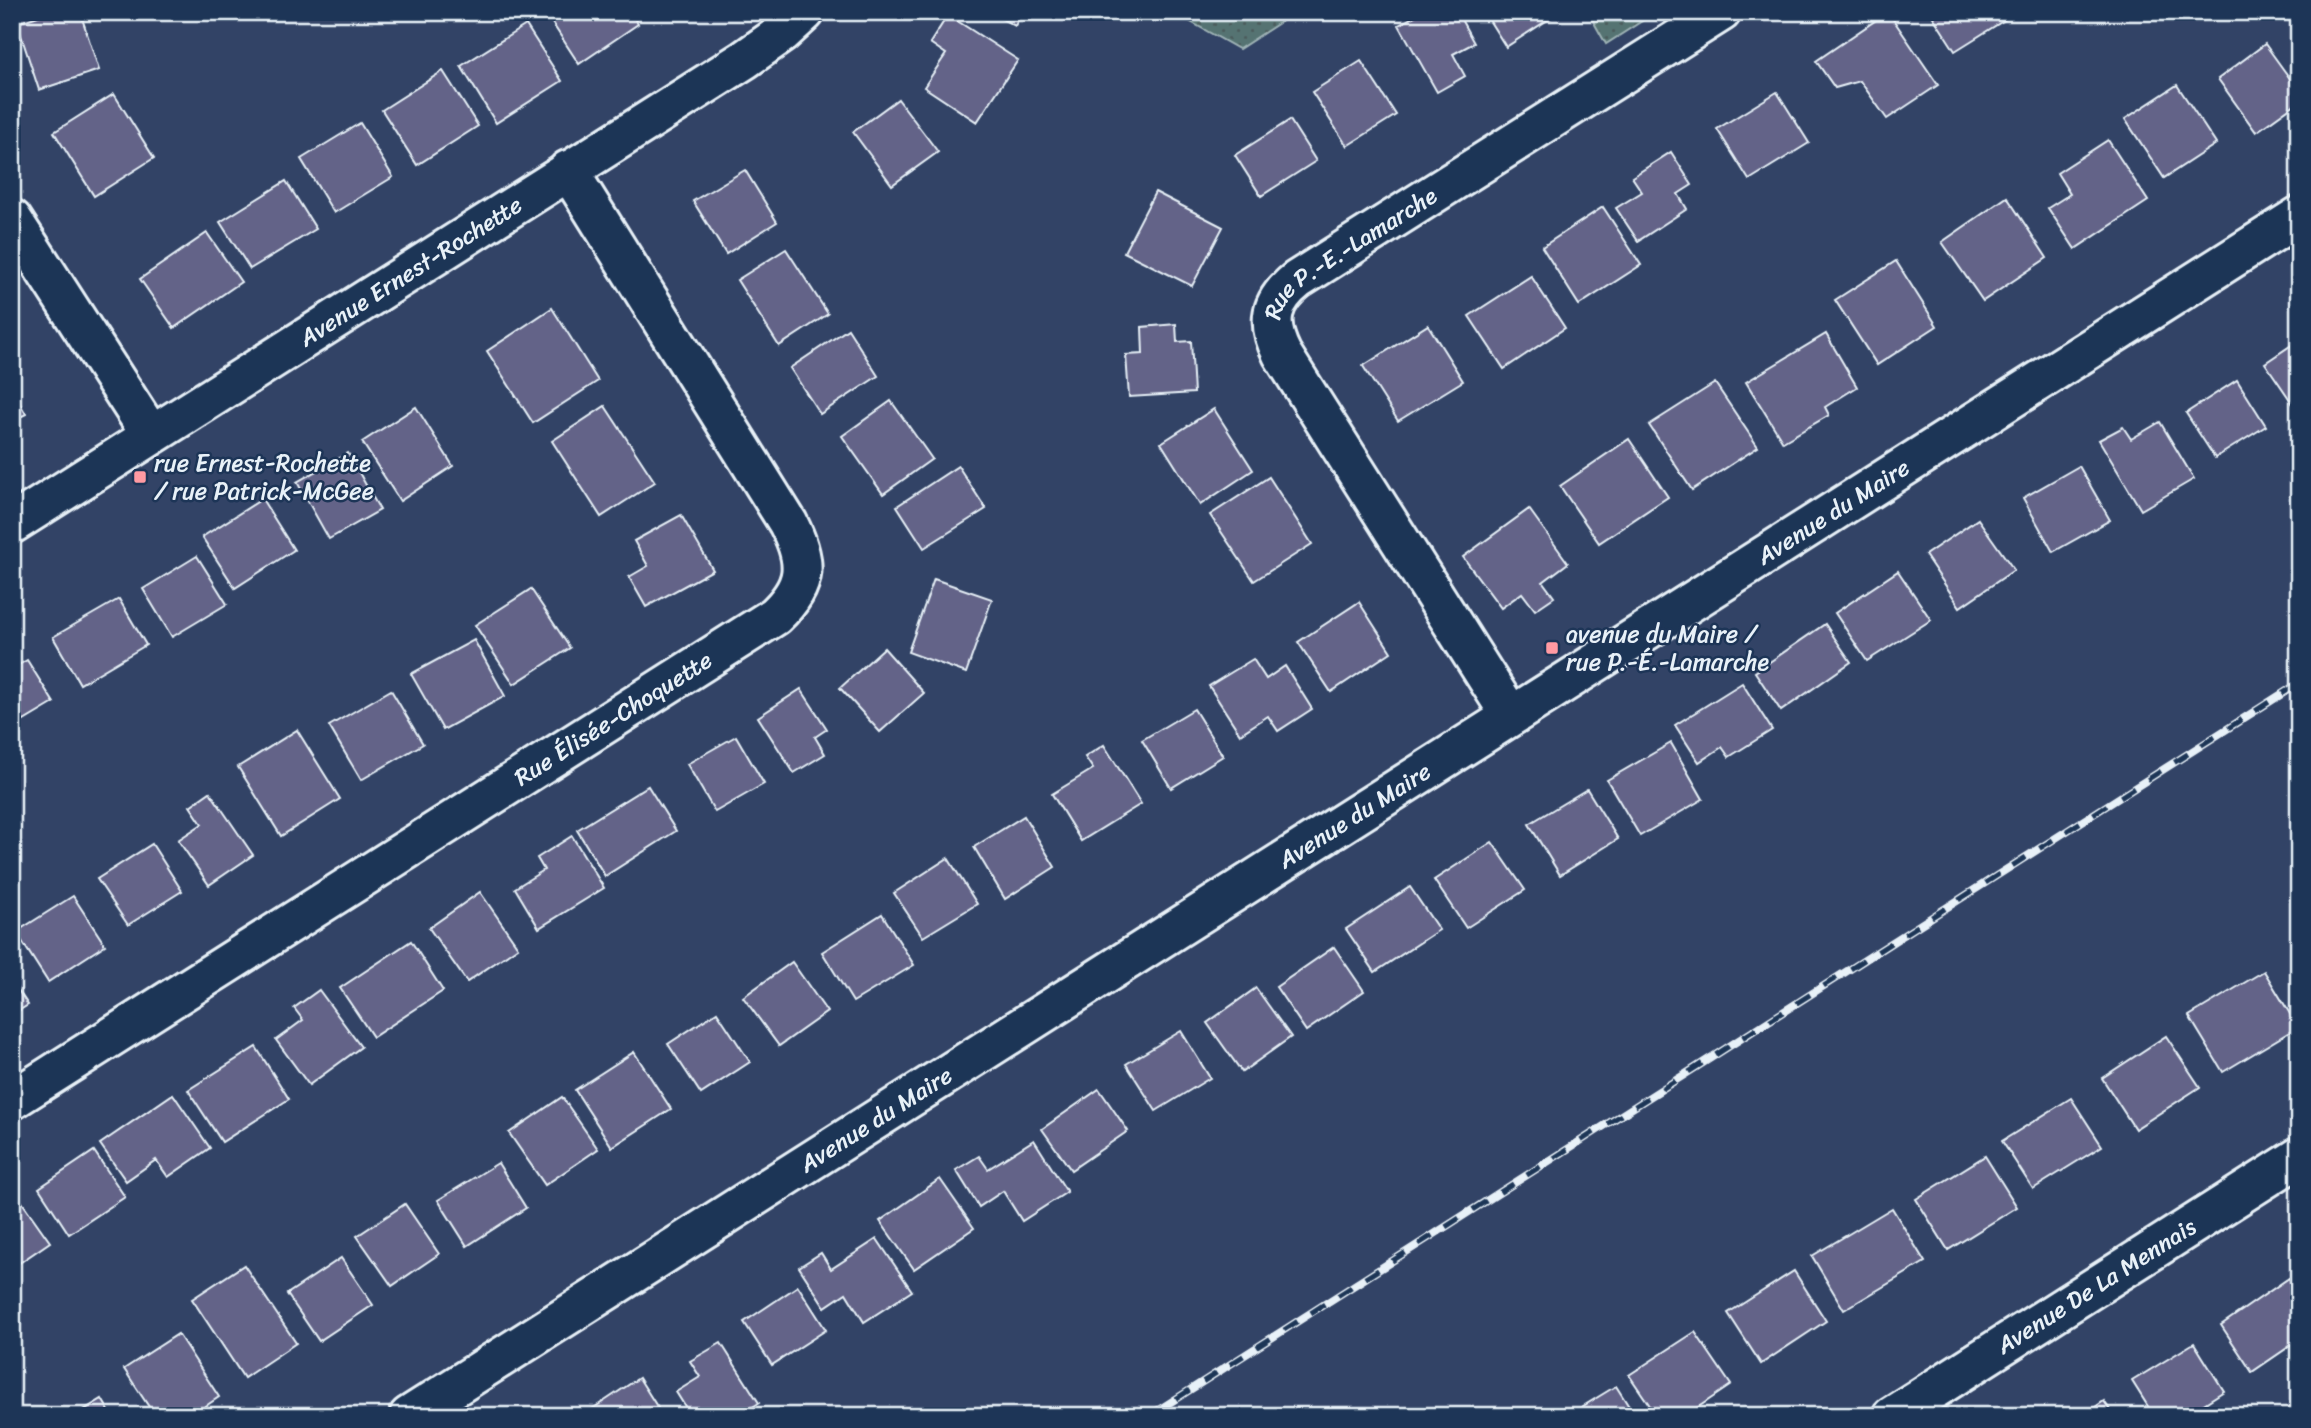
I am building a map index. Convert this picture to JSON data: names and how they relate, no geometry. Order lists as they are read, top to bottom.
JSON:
{
  "streets": {
    "street": [
      "Rue P.-E.-Lamarche",
      "Avenue Ernest-Rochette",
      "Avenue du Maire",
      "Rue Élisée-Choquette",
      "Avenue De La Mennais"
    ]
  },
  "crossings": [
    ["Rue P.-E.-Lamarche", "Avenue du Maire"],
    ["Avenue Ernest-Rochette", "Rue Élisée-Choquette"]
  ],
  "places": {
    "transit": ["rue Ernest-Rochette / rue Patrick-McGee", "avenue du Maire / rue P.-É.-Lamarche"]
  }
}
